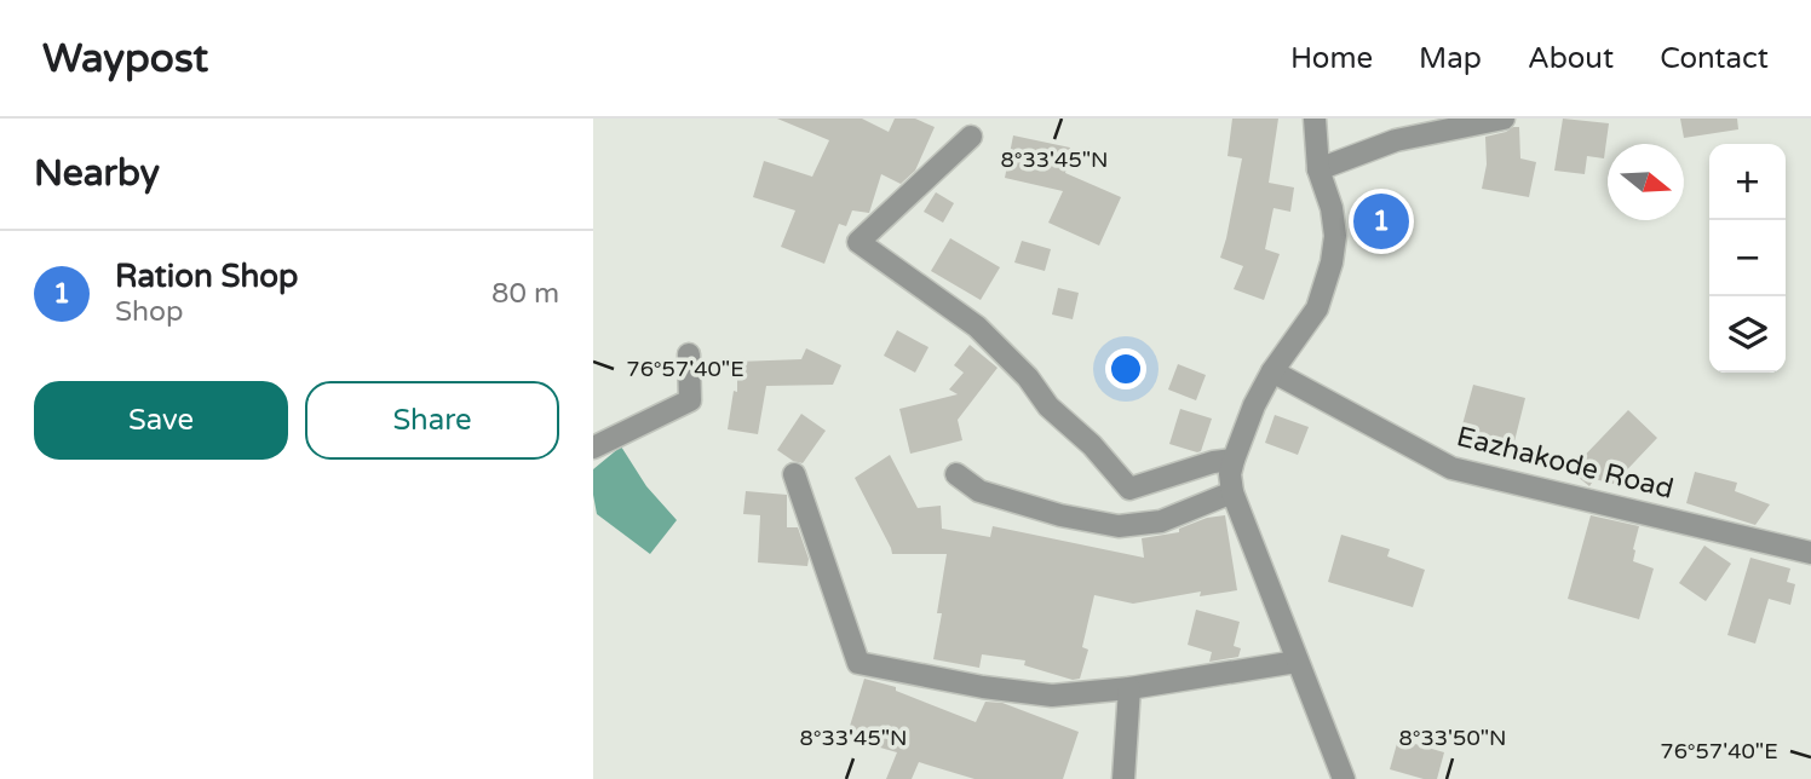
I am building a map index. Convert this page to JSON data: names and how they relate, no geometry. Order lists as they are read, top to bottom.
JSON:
{
  "streets": {
    "street": ["Eazhakode Road"]
  },
  "north": "right",
  "page": {
    "header": "Waypost",
    "nav": [
      "Home",
      "Map",
      "About",
      "Contact"
    ],
    "heading": "Nearby",
    "map_buttons": ["+", "−"],
    "pins": "1",
    "list": [
      {
        "mark": "1",
        "name": "Ration Shop",
        "note": "Shop",
        "value": "80 m"
      }
    ],
    "buttons": ["Save", "Share"]
  },
  "coordinates": ["8°33'45\"N", "76°57'40\"E", "8°33'50\"N"]
}
